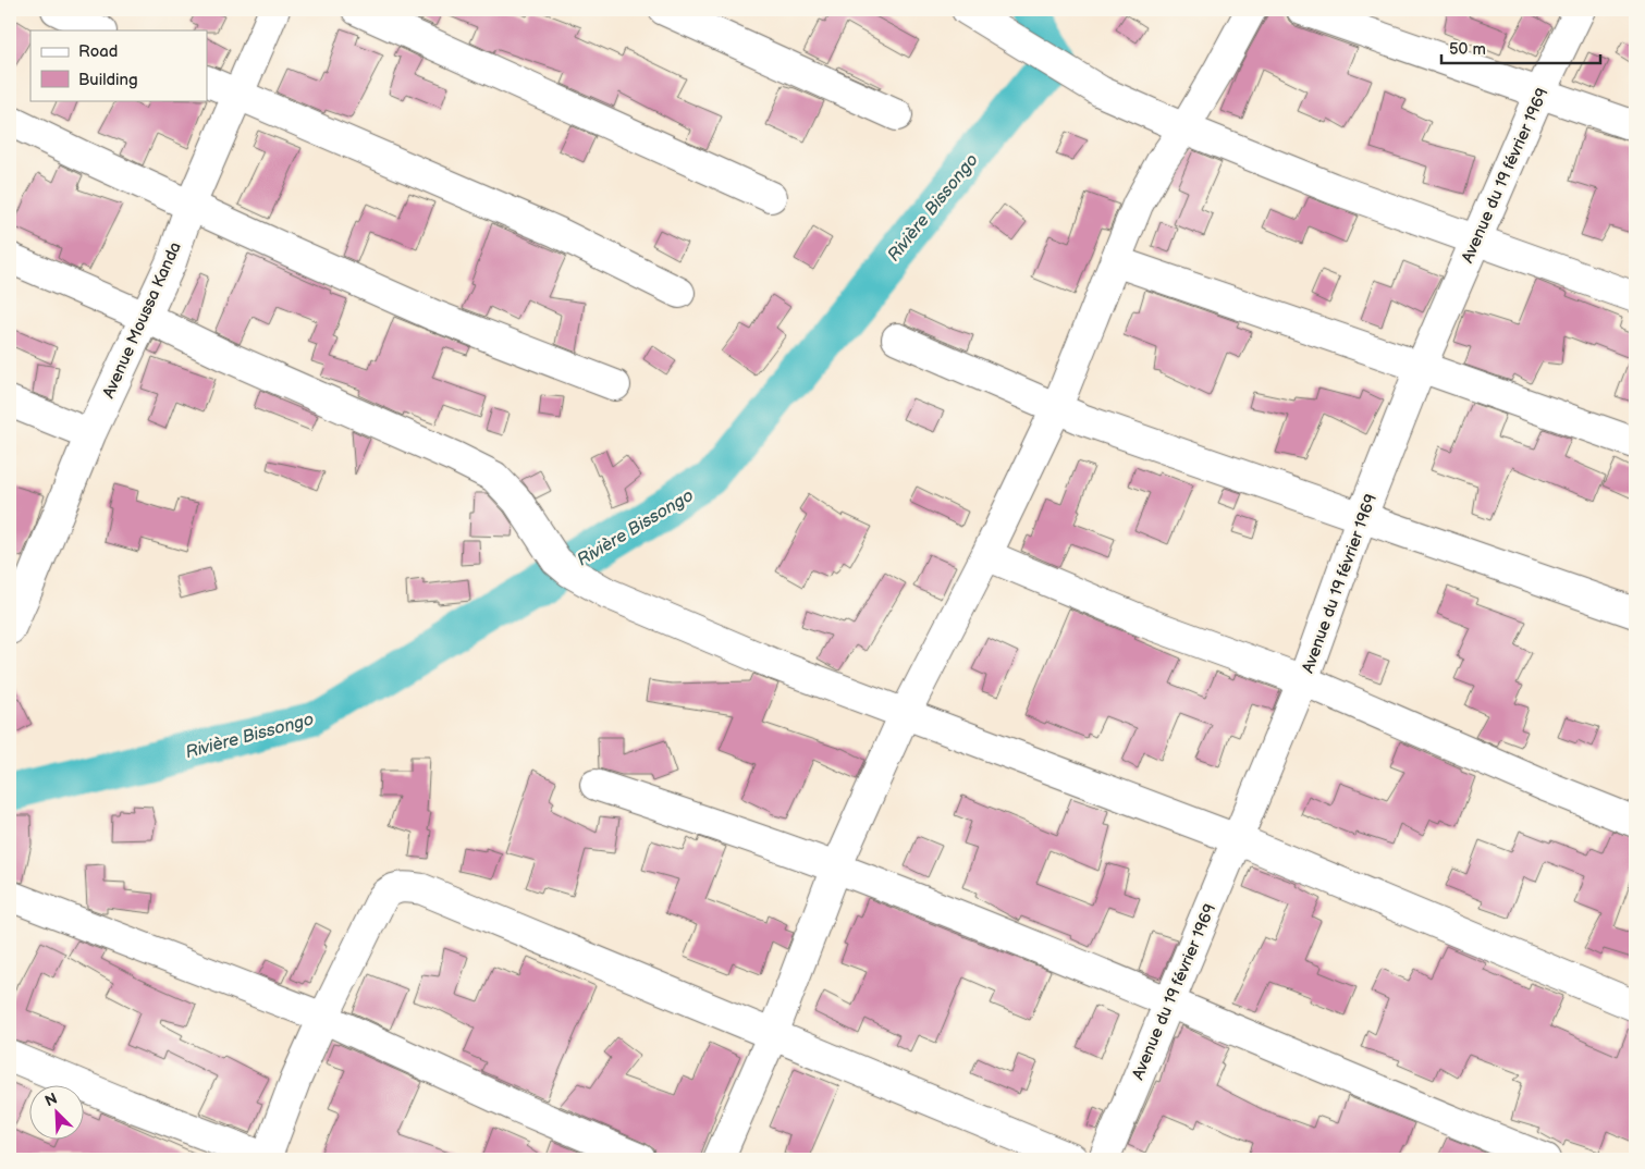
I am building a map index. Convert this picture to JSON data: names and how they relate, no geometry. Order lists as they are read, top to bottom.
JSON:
{
  "streets": {
    "street": ["Avenue du 19 février 1969", "Avenue Moussa Kanda"]
  },
  "water": ["Rivière Bissongo"],
  "legend": ["Road", "Building"],
  "scale_bar": "50 m",
  "north": "top left"
}
